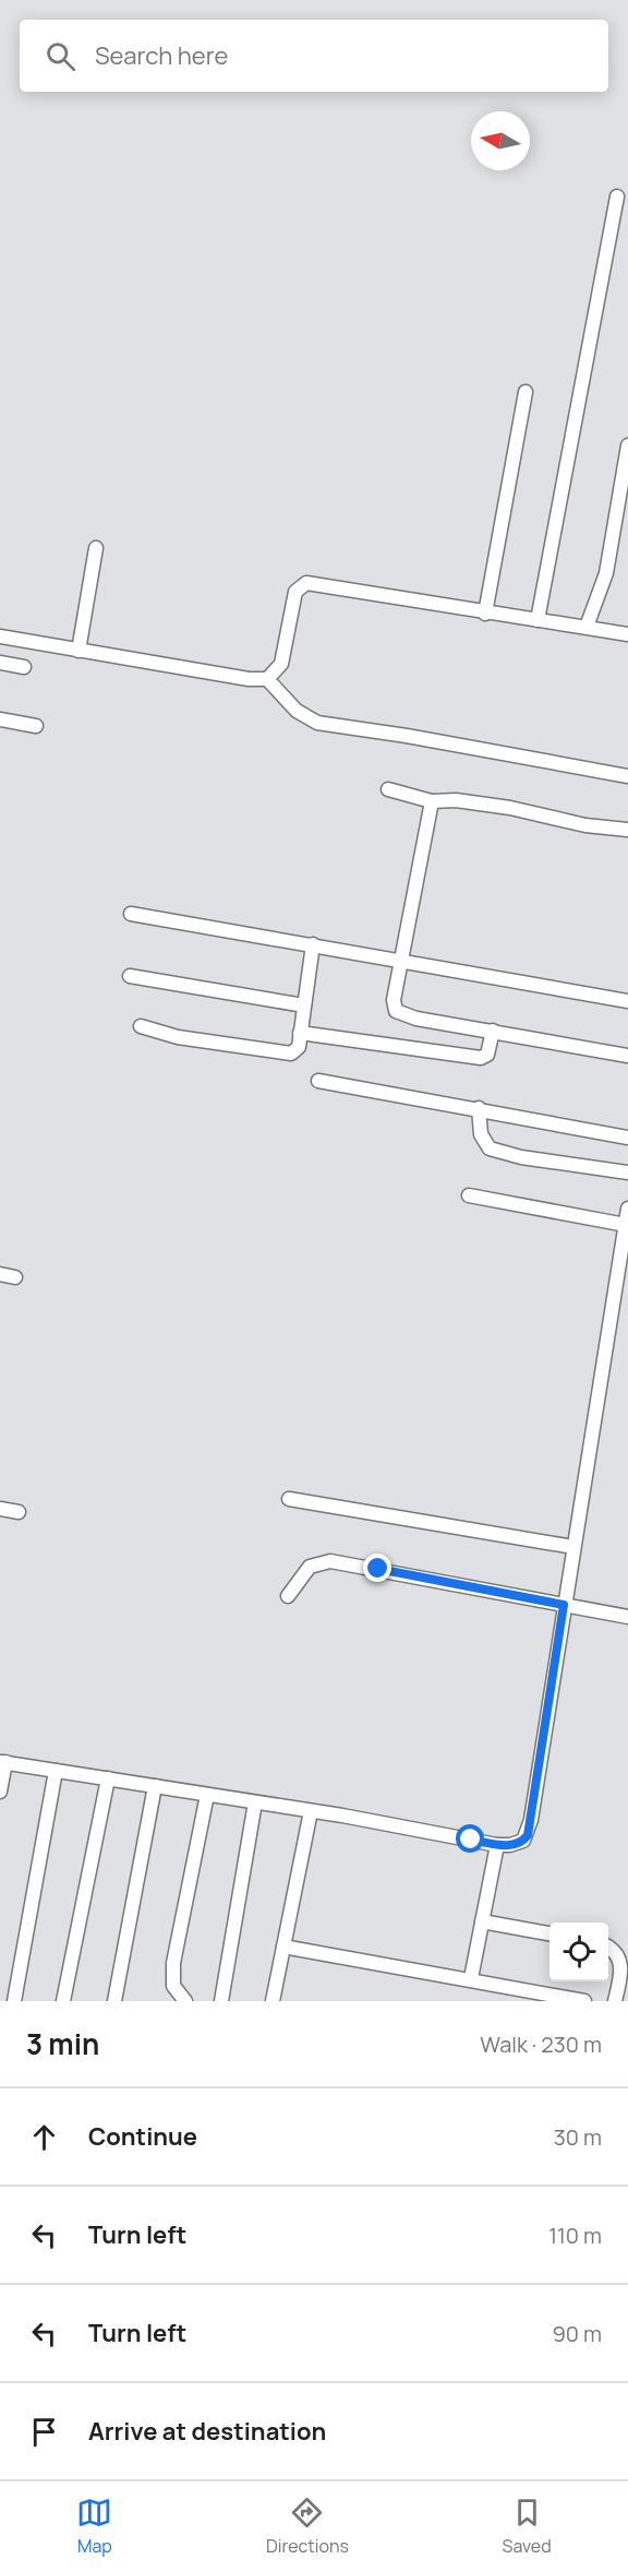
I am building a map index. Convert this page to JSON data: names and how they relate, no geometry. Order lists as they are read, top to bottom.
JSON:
{
  "north": "left",
  "page": {
    "search": "Search here",
    "heading": ["3 min", "Walk · 230 m"],
    "list": [
      ["Continue", "30 m"],
      ["Turn left", "110 m"],
      ["Turn left", "90 m"],
      "Arrive at destination"
    ],
    "nav": ["Map", "Directions", "Saved"]
  }
}
